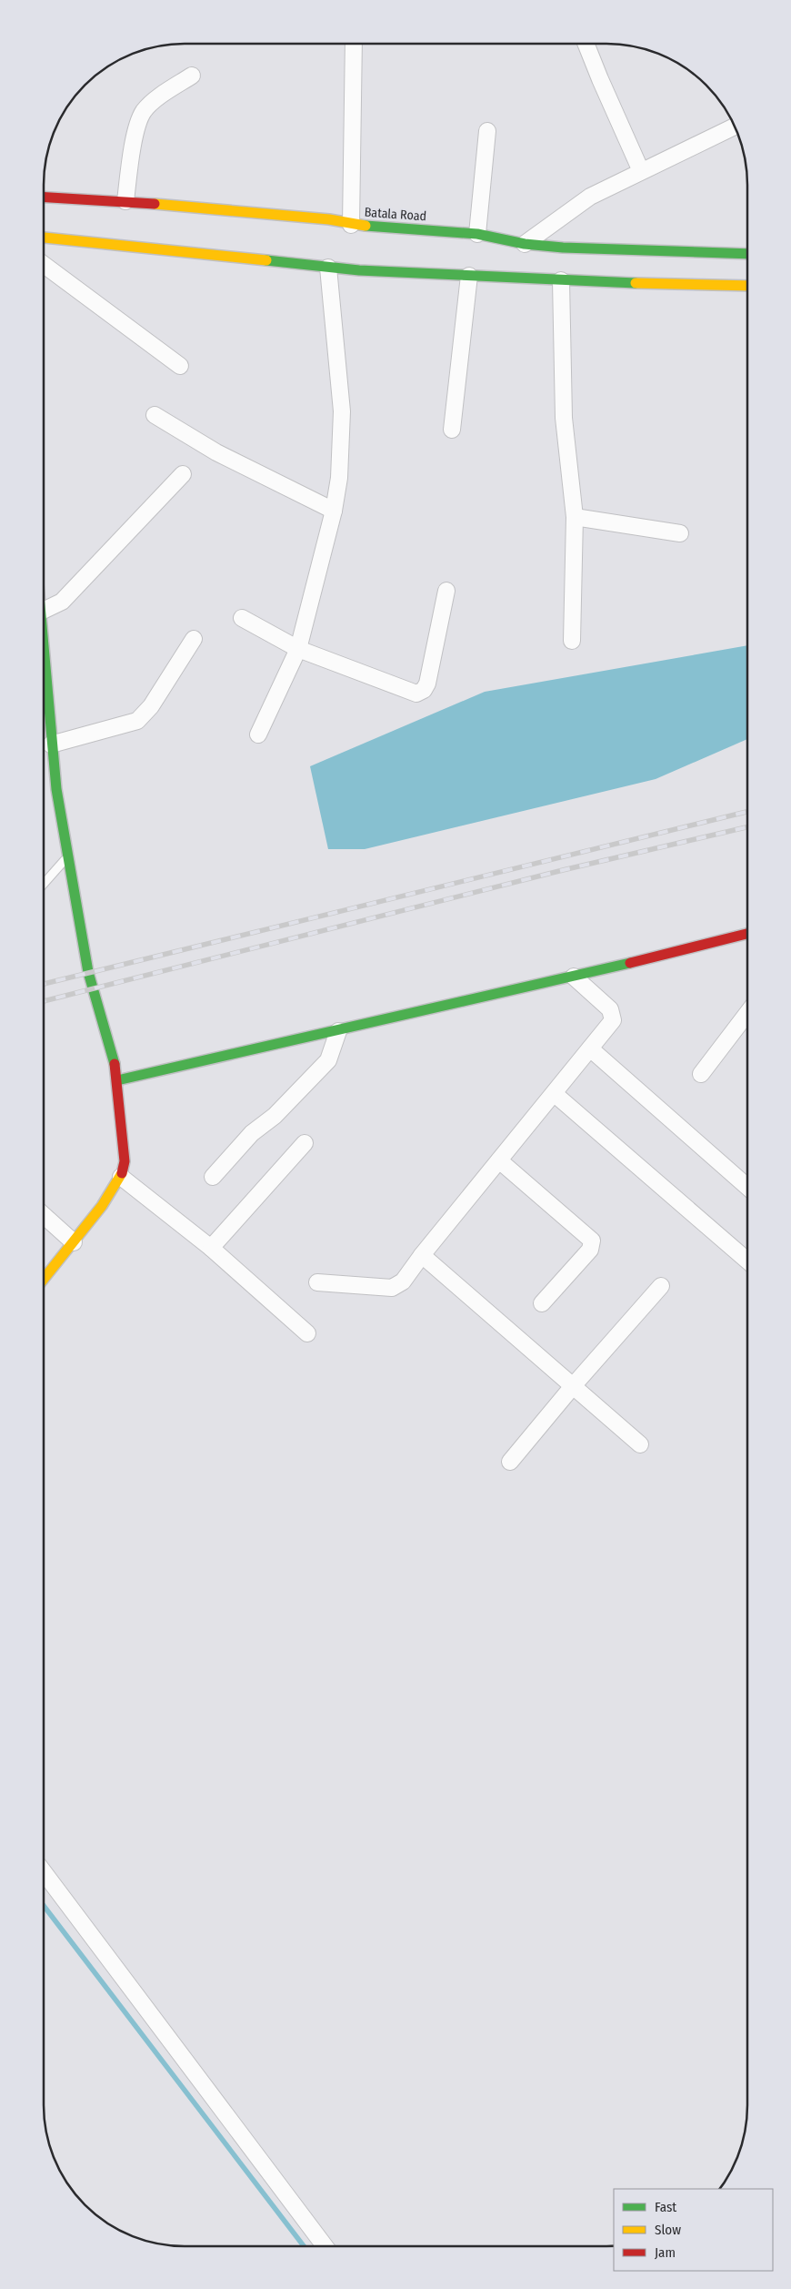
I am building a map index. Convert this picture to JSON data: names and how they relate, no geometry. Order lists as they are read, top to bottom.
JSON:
{
  "streets": {
    "main road": ["Batala Road"]
  },
  "legend": ["Fast", "Slow", "Jam"]
}
